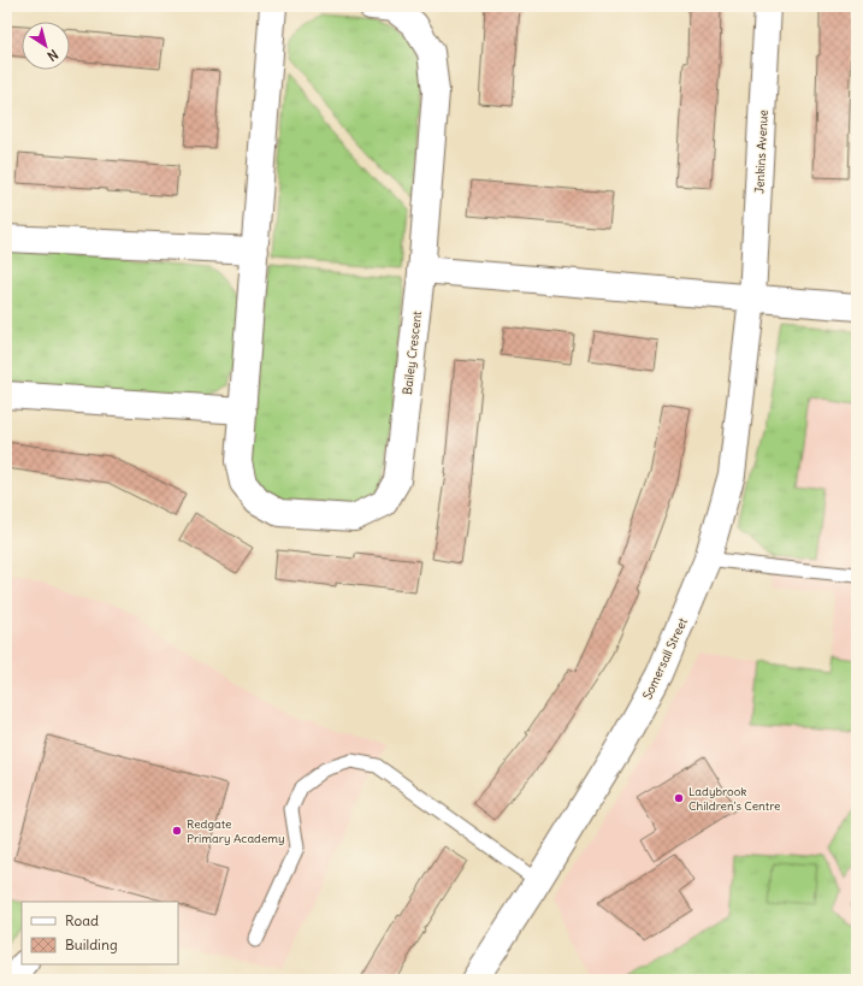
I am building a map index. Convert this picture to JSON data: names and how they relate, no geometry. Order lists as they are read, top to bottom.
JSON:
{
  "streets": {
    "street": ["Jenkins Avenue", "Bailey Crescent", "Somersall Street"]
  },
  "crossings": [
    ["Jenkins Avenue", "Somersall Street"]
  ],
  "places": ["Ladybrook Children's Centre", "Redgate Primary Academy"],
  "legend": ["Road", "Building"],
  "north": "bottom right"
}
